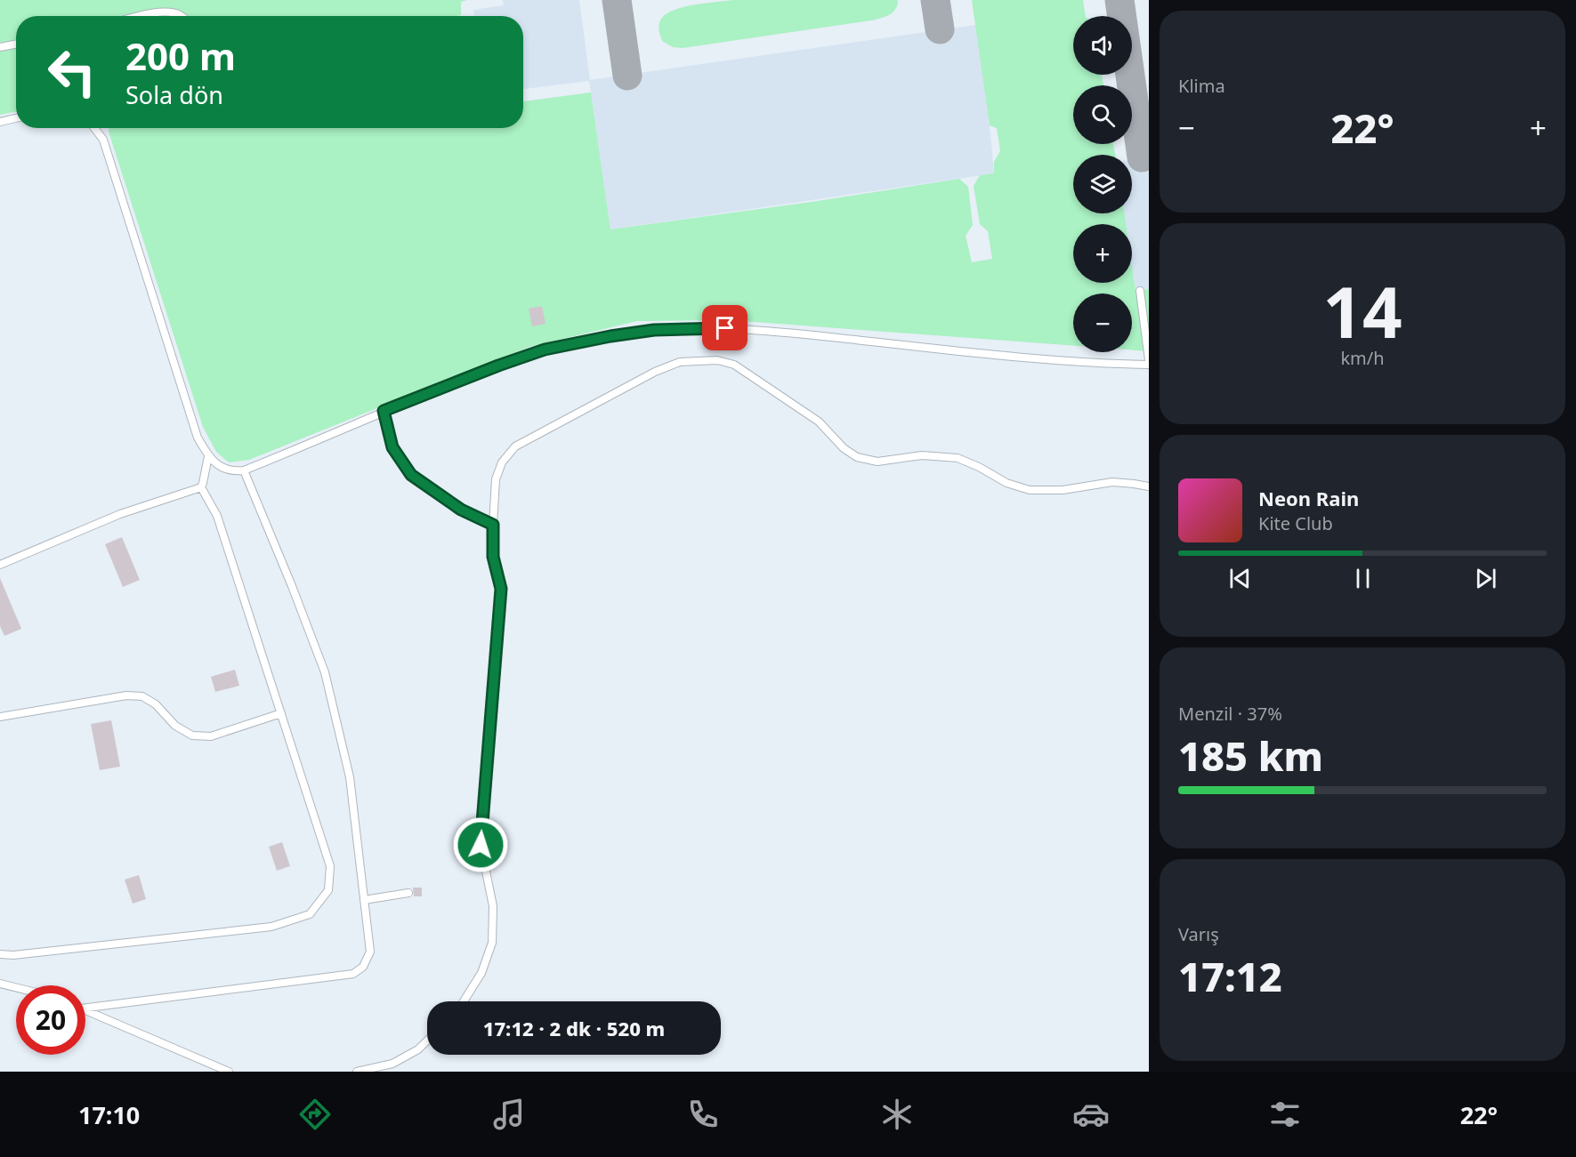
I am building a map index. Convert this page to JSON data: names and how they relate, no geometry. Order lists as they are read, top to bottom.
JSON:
{
  "page": {
    "tile": [
      "Klima",
      ["14", "km/h"],
      ["Menzil · 37%", "185 km"],
      ["Varış", "17:12"]
    ],
    "map_buttons": ["+", "−"],
    "turn": ["200 m", "Sola dön"],
    "heat": ["−", "22°", "+"],
    "song": ["Neon Rain", "Kite Club"],
    "limit": "20",
    "trip": "17:12 · 2 dk · 520 m",
    "tabs": ["17:10", "22°"]
  }
}
